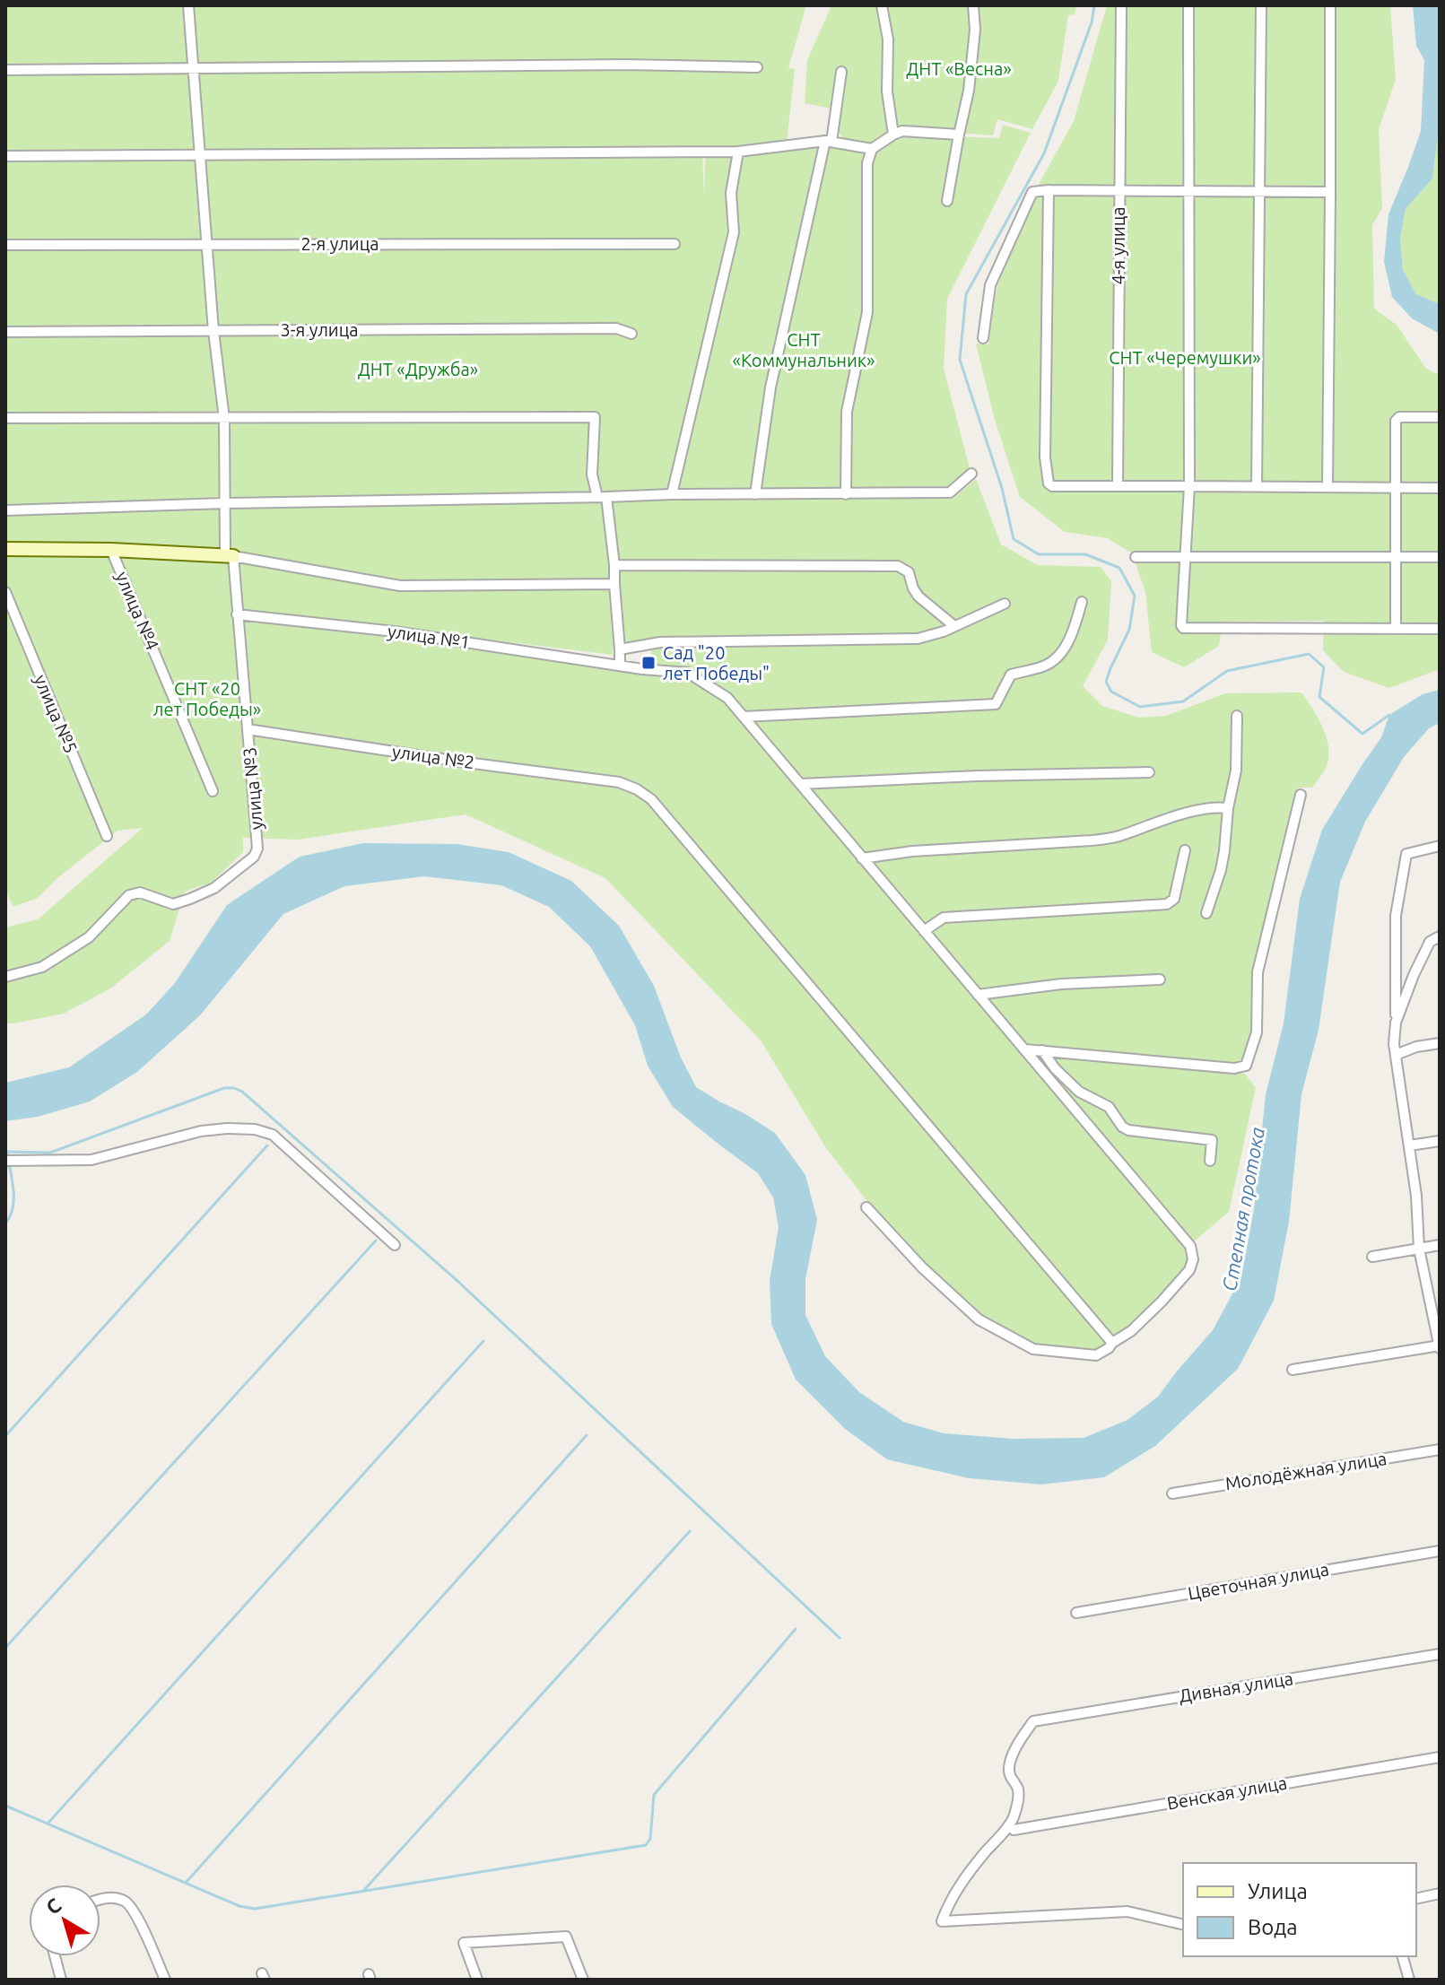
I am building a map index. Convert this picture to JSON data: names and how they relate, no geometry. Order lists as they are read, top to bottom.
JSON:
{
  "streets": {
    "street": [
      "2-я улица",
      "4-я улица",
      "3-я улица",
      "улица №4",
      "улица №1",
      "улица №5",
      "улица №2",
      "улица №3",
      "Молодёжная улица",
      "Цветочная улица",
      "Дивная улица",
      "Венская улица"
    ]
  },
  "crossings": [
    ["2-я улица", "улица №3"],
    ["3-я улица", "улица №3"],
    ["улица №1", "улица №2"],
    ["улица №1", "улица №3"],
    ["улица №2", "улица №3"]
  ],
  "water": ["Степная протока"],
  "parks": [
    "ДНТ «Весна»",
    "СНТ «Коммунальник»",
    "СНТ «Черемушки»",
    "ДНТ «Дружба»",
    "СНТ «20 лет Победы»"
  ],
  "places": {
    "transit": ["Сад \"20 лет Победы\""]
  },
  "legend": ["Улица", "Вода"],
  "north": "top left"
}
